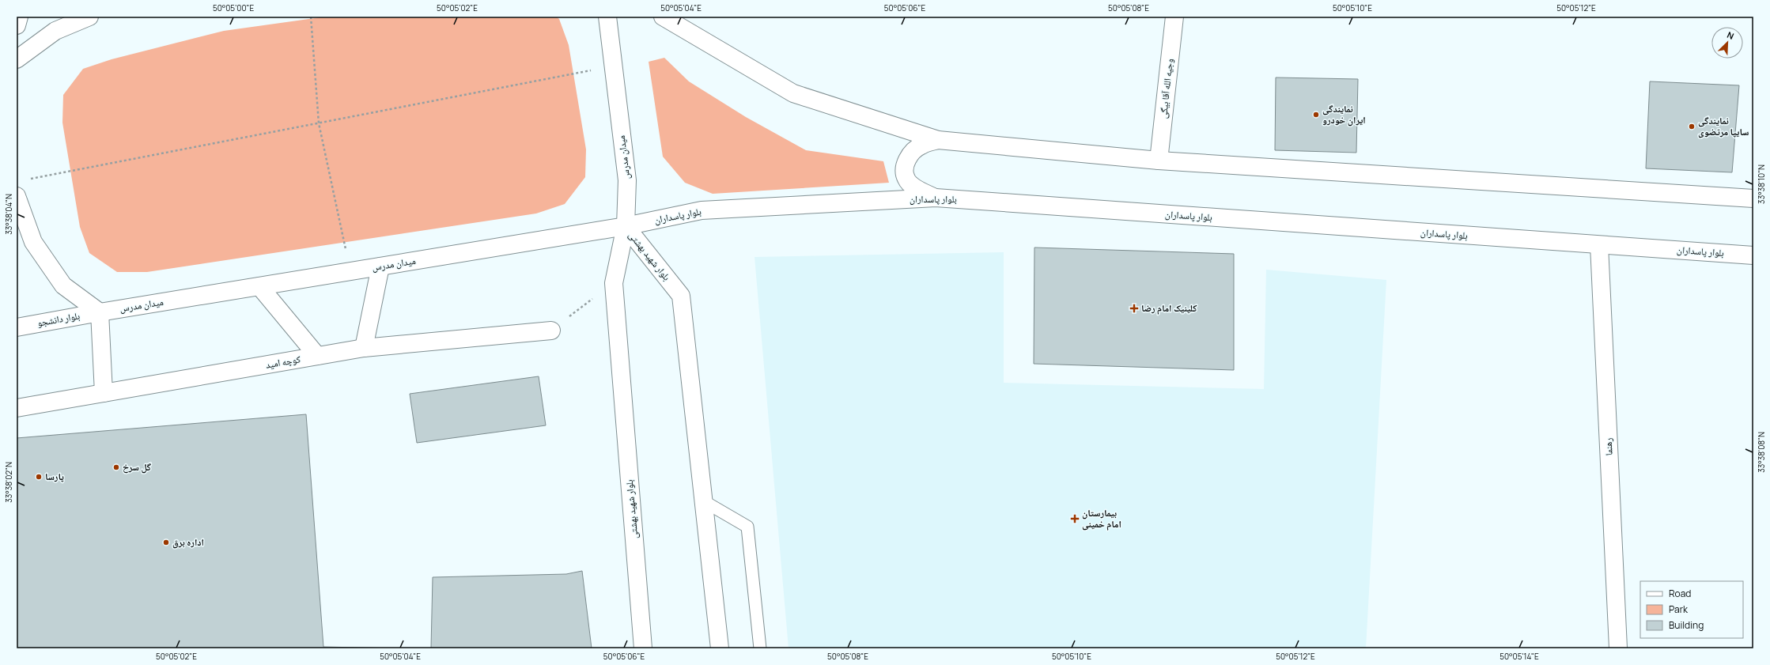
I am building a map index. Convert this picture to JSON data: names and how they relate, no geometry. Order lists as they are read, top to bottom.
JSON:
{
  "streets": {
    "main road": [
      "وجیه الله آقا بیگی",
      "میدان مدرس",
      "بلوار پاسداران",
      "بلوار شهید بهشتی",
      "بلوار دانشجو",
      "کوچه امید",
      "رهنما"
    ]
  },
  "crossings": [
    ["میدان مدرس", "بلوار پاسداران"],
    ["میدان مدرس", "بلوار شهید بهشتی"],
    ["میدان مدرس", "بلوار دانشجو"],
    ["بلوار پاسداران", "بلوار شهید بهشتی"],
    ["بلوار پاسداران", "رهنما"]
  ],
  "places": {
    "other": [
      "نمایندگی ایران خودرو",
      "نمایندگی سایپا مرتضوی",
      "گل سرخ",
      "پارسا",
      "اداره برق"
    ],
    "health": ["کلینیک امام رضا", "بیمارستان امام خمینی"]
  },
  "legend": ["Road", "Park", "Building"],
  "north": "top right",
  "coordinates": [
    "50°05'00\"E",
    "50°05'02\"E",
    "50°05'04\"E",
    "50°05'06\"E",
    "50°05'08\"E",
    "50°05'10\"E",
    "50°05'12\"E",
    "33°38'10\"N",
    "33°38'04\"N",
    "33°38'08\"N",
    "33°38'02\"N",
    "50°05'14\"E"
  ]
}
